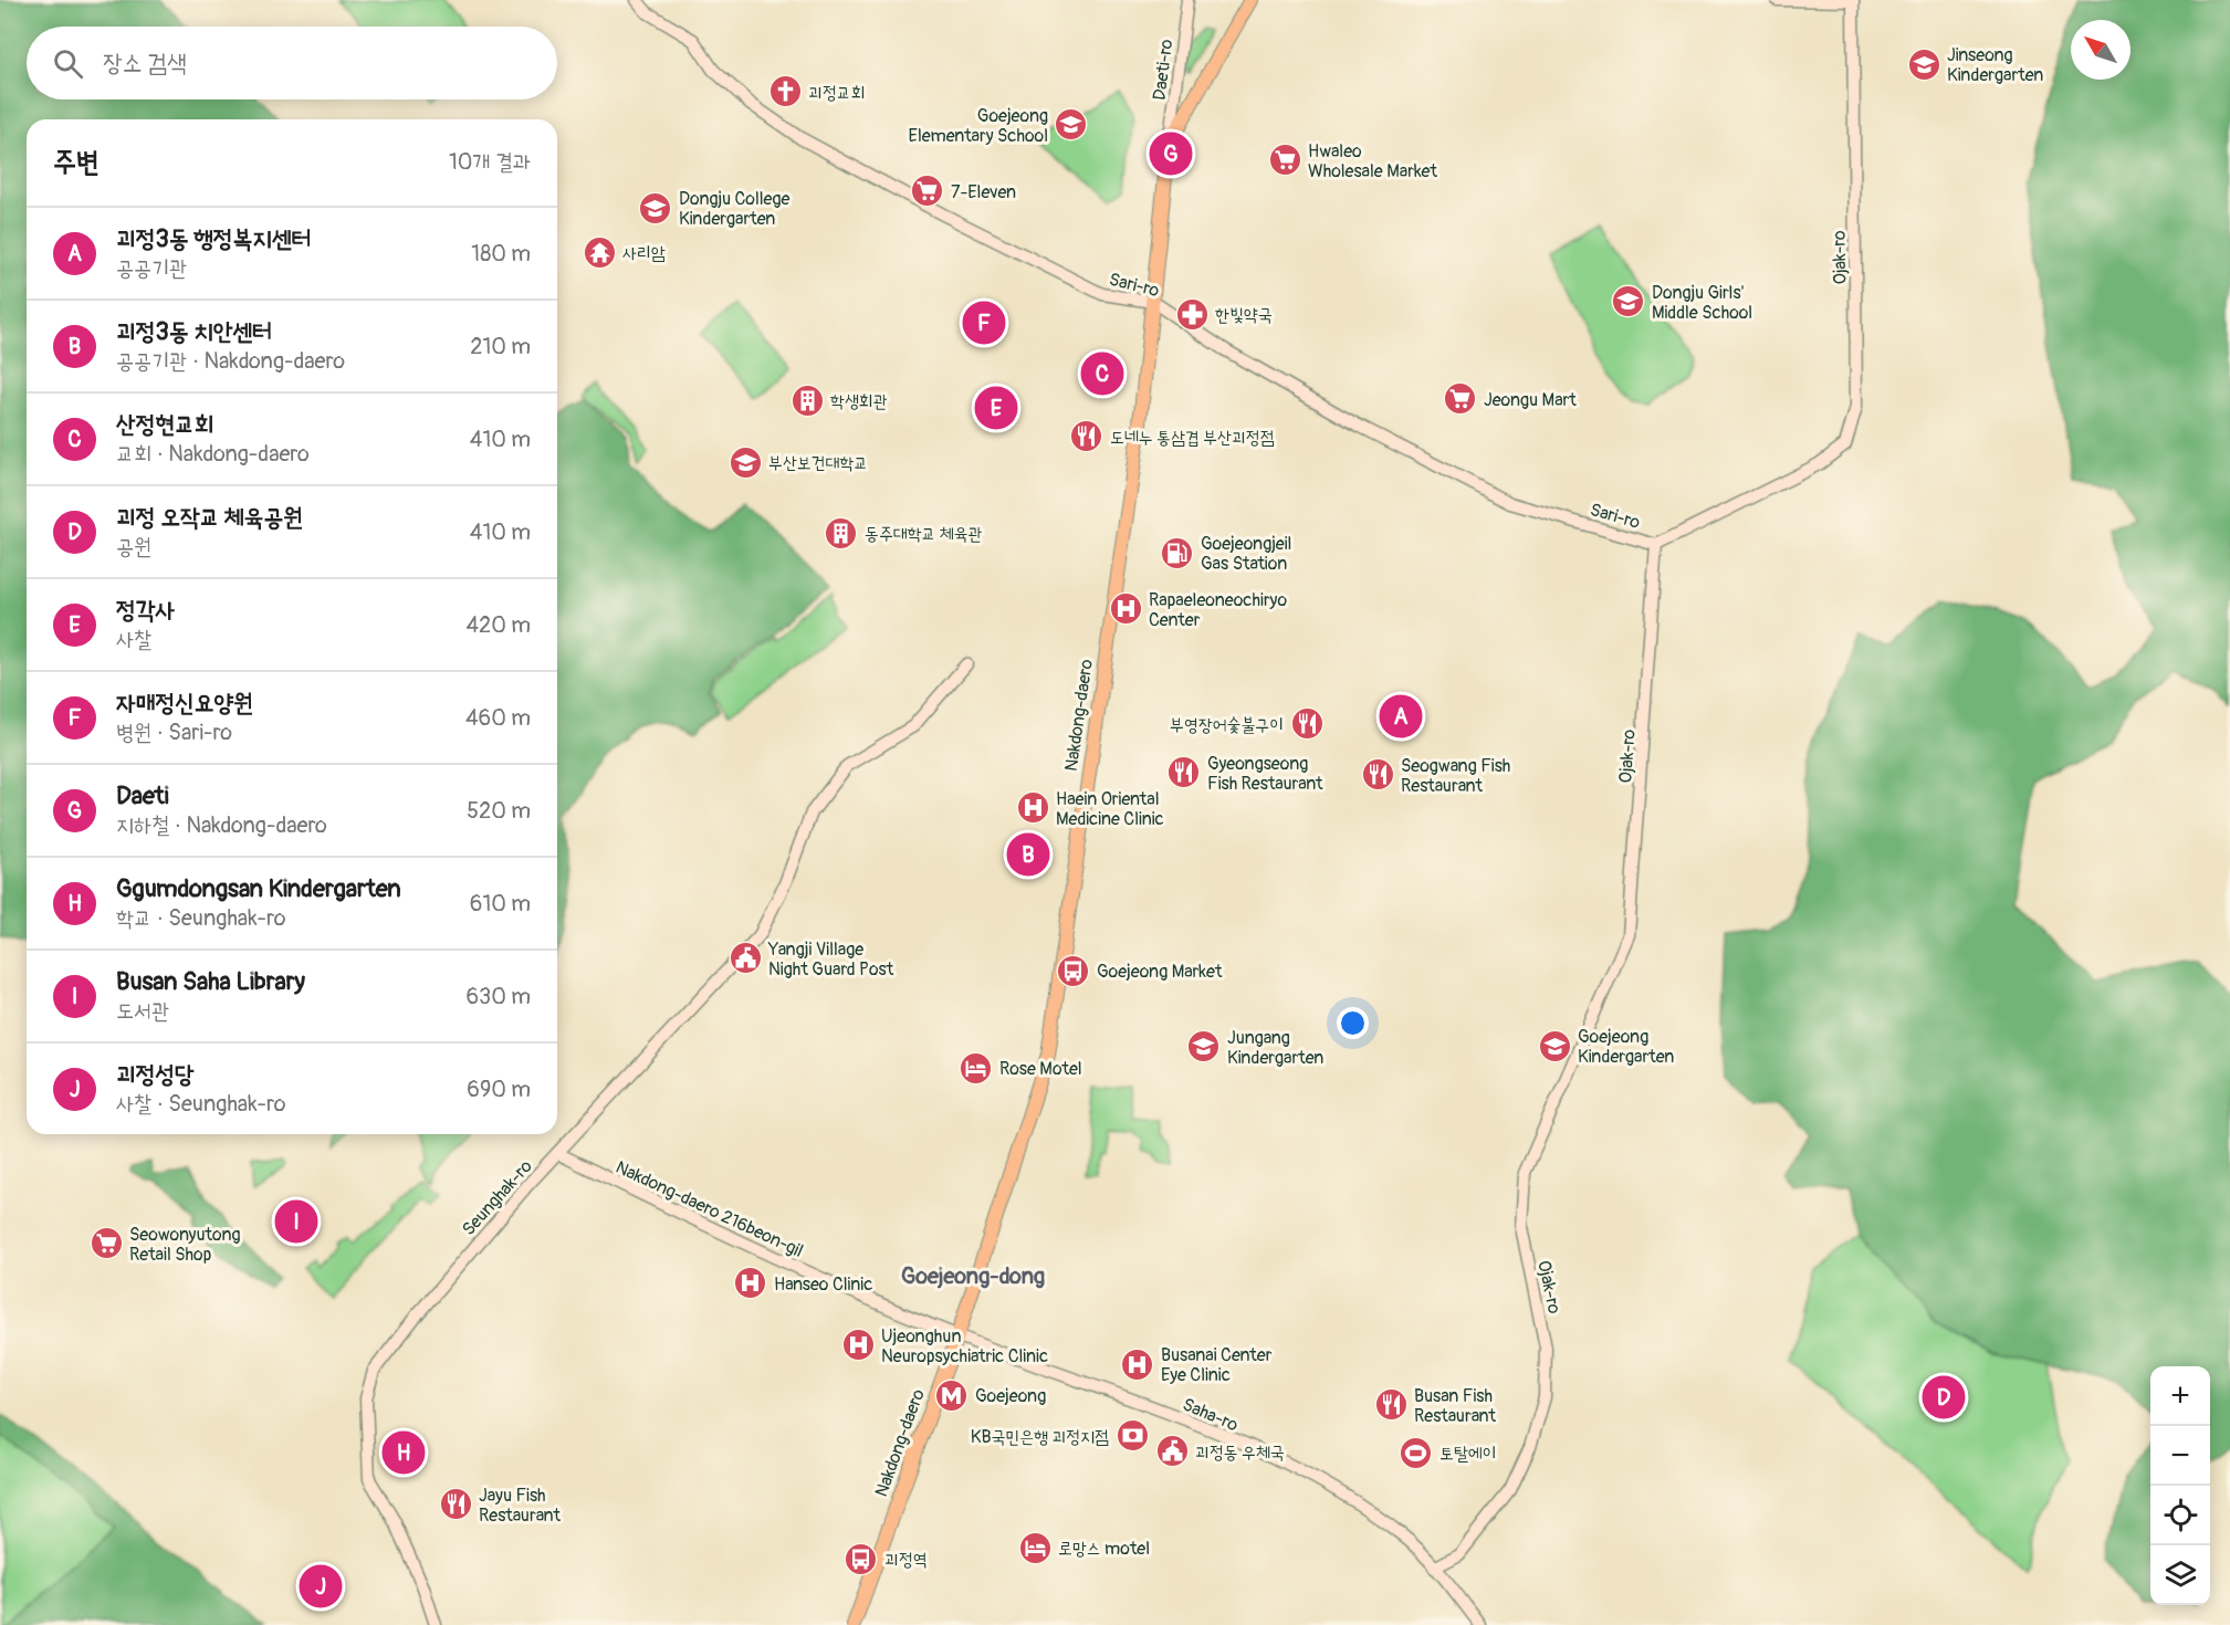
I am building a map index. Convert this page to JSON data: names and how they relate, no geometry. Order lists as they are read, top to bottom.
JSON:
{
  "streets": {
    "main road": ["Nakdong-daero"],
    "street": [
      "Daeti-ro",
      "Ojak-ro",
      "Sari-ro",
      "Seunghak-ro",
      "Nakdong-daero 216beon-gil",
      "Saha-ro"
    ]
  },
  "crossings": [
    ["Daeti-ro", "Nakdong-daero"],
    ["Ojak-ro", "Sari-ro"],
    ["Ojak-ro", "Saha-ro"],
    ["Sari-ro", "Nakdong-daero"],
    ["Nakdong-daero", "Nakdong-daero 216beon-gil"],
    ["Nakdong-daero", "Saha-ro"],
    ["Seunghak-ro", "Nakdong-daero 216beon-gil"],
    ["Nakdong-daero 216beon-gil", "Saha-ro"]
  ],
  "districts": ["Goejeong-dong"],
  "places": {
    "school or university": [
      "Jinseong Kindergarten",
      "Goejeong Elementary School",
      "Dongju College Kindergarten",
      "Dongju Girls' Middle School",
      "부산보건대학교",
      "Goejeong Kindergarten",
      "Jungang Kindergarten"
    ],
    "church": ["괴정교회"],
    "supermarket": [
      "Hwaleo Wholesale Market",
      "7-Eleven",
      "Jeongu Mart",
      "Seowonyutong Retail Shop"
    ],
    "temple": ["사리암"],
    "pharmacy": ["한빛약국"],
    "building": ["학생회관", "동주대학교 체육관"],
    "restaurant": [
      "도네누 통삼겹 부산괴정점",
      "부영장어숯불구이",
      "Gyeongseong Fish Restaurant",
      "Seogwang Fish Restaurant",
      "Busan Fish Restaurant",
      "Jayu Fish Restaurant"
    ],
    "fuel station": ["Goejeongjeil Gas Station"],
    "hospital": [
      "Rapaeleoneochiryo Center",
      "Haein Oriental Medicine Clinic",
      "Hanseo Clinic",
      "Ujeonghun Neuropsychiatric Clinic",
      "Busanai Center Eye Clinic"
    ],
    "public building": ["Yangji Village Night Guard Post", "괴정동 우체국"],
    "bus stop": ["Goejeong Market", "괴정역"],
    "hotel": ["Rose Motel", "로망스 motel"],
    "metro station": ["Goejeong"],
    "bank": ["KB국민은행 괴정지점"],
    "sports": ["토탈에이"]
  },
  "north": "top left",
  "page": {
    "search": "장소 검색",
    "heading": ["주변", "10개 결과"],
    "pins": [
      "G",
      "F",
      "C",
      "E",
      "A",
      "B",
      "I",
      "D",
      "H",
      "J"
    ],
    "list": [
      {
        "mark": "A",
        "name": "괴정3동 행정복지센터",
        "note": "공공기관",
        "value": "180 m"
      },
      {
        "mark": "B",
        "name": "괴정3동 치안센터",
        "note": "공공기관 · Nakdong-daero",
        "value": "210 m"
      },
      {
        "mark": "C",
        "name": "산정현교회",
        "note": "교회 · Nakdong-daero",
        "value": "410 m"
      },
      {
        "mark": "D",
        "name": "괴정 오작교 체육공원",
        "note": "공원",
        "value": "410 m"
      },
      {
        "mark": "E",
        "name": "정각사",
        "note": "사찰",
        "value": "420 m"
      },
      {
        "mark": "F",
        "name": "자매정신요양원",
        "note": "병원 · Sari-ro",
        "value": "460 m"
      },
      {
        "mark": "G",
        "name": "Daeti",
        "note": "지하철 · Nakdong-daero",
        "value": "520 m"
      },
      {
        "mark": "H",
        "name": "Ggumdongsan Kindergarten",
        "note": "학교 · Seunghak-ro",
        "value": "610 m"
      },
      {
        "mark": "I",
        "name": "Busan Saha Library",
        "note": "도서관",
        "value": "630 m"
      },
      {
        "mark": "J",
        "name": "괴정성당",
        "note": "사찰 · Seunghak-ro",
        "value": "690 m"
      }
    ],
    "map_buttons": ["+", "−"]
  }
}
